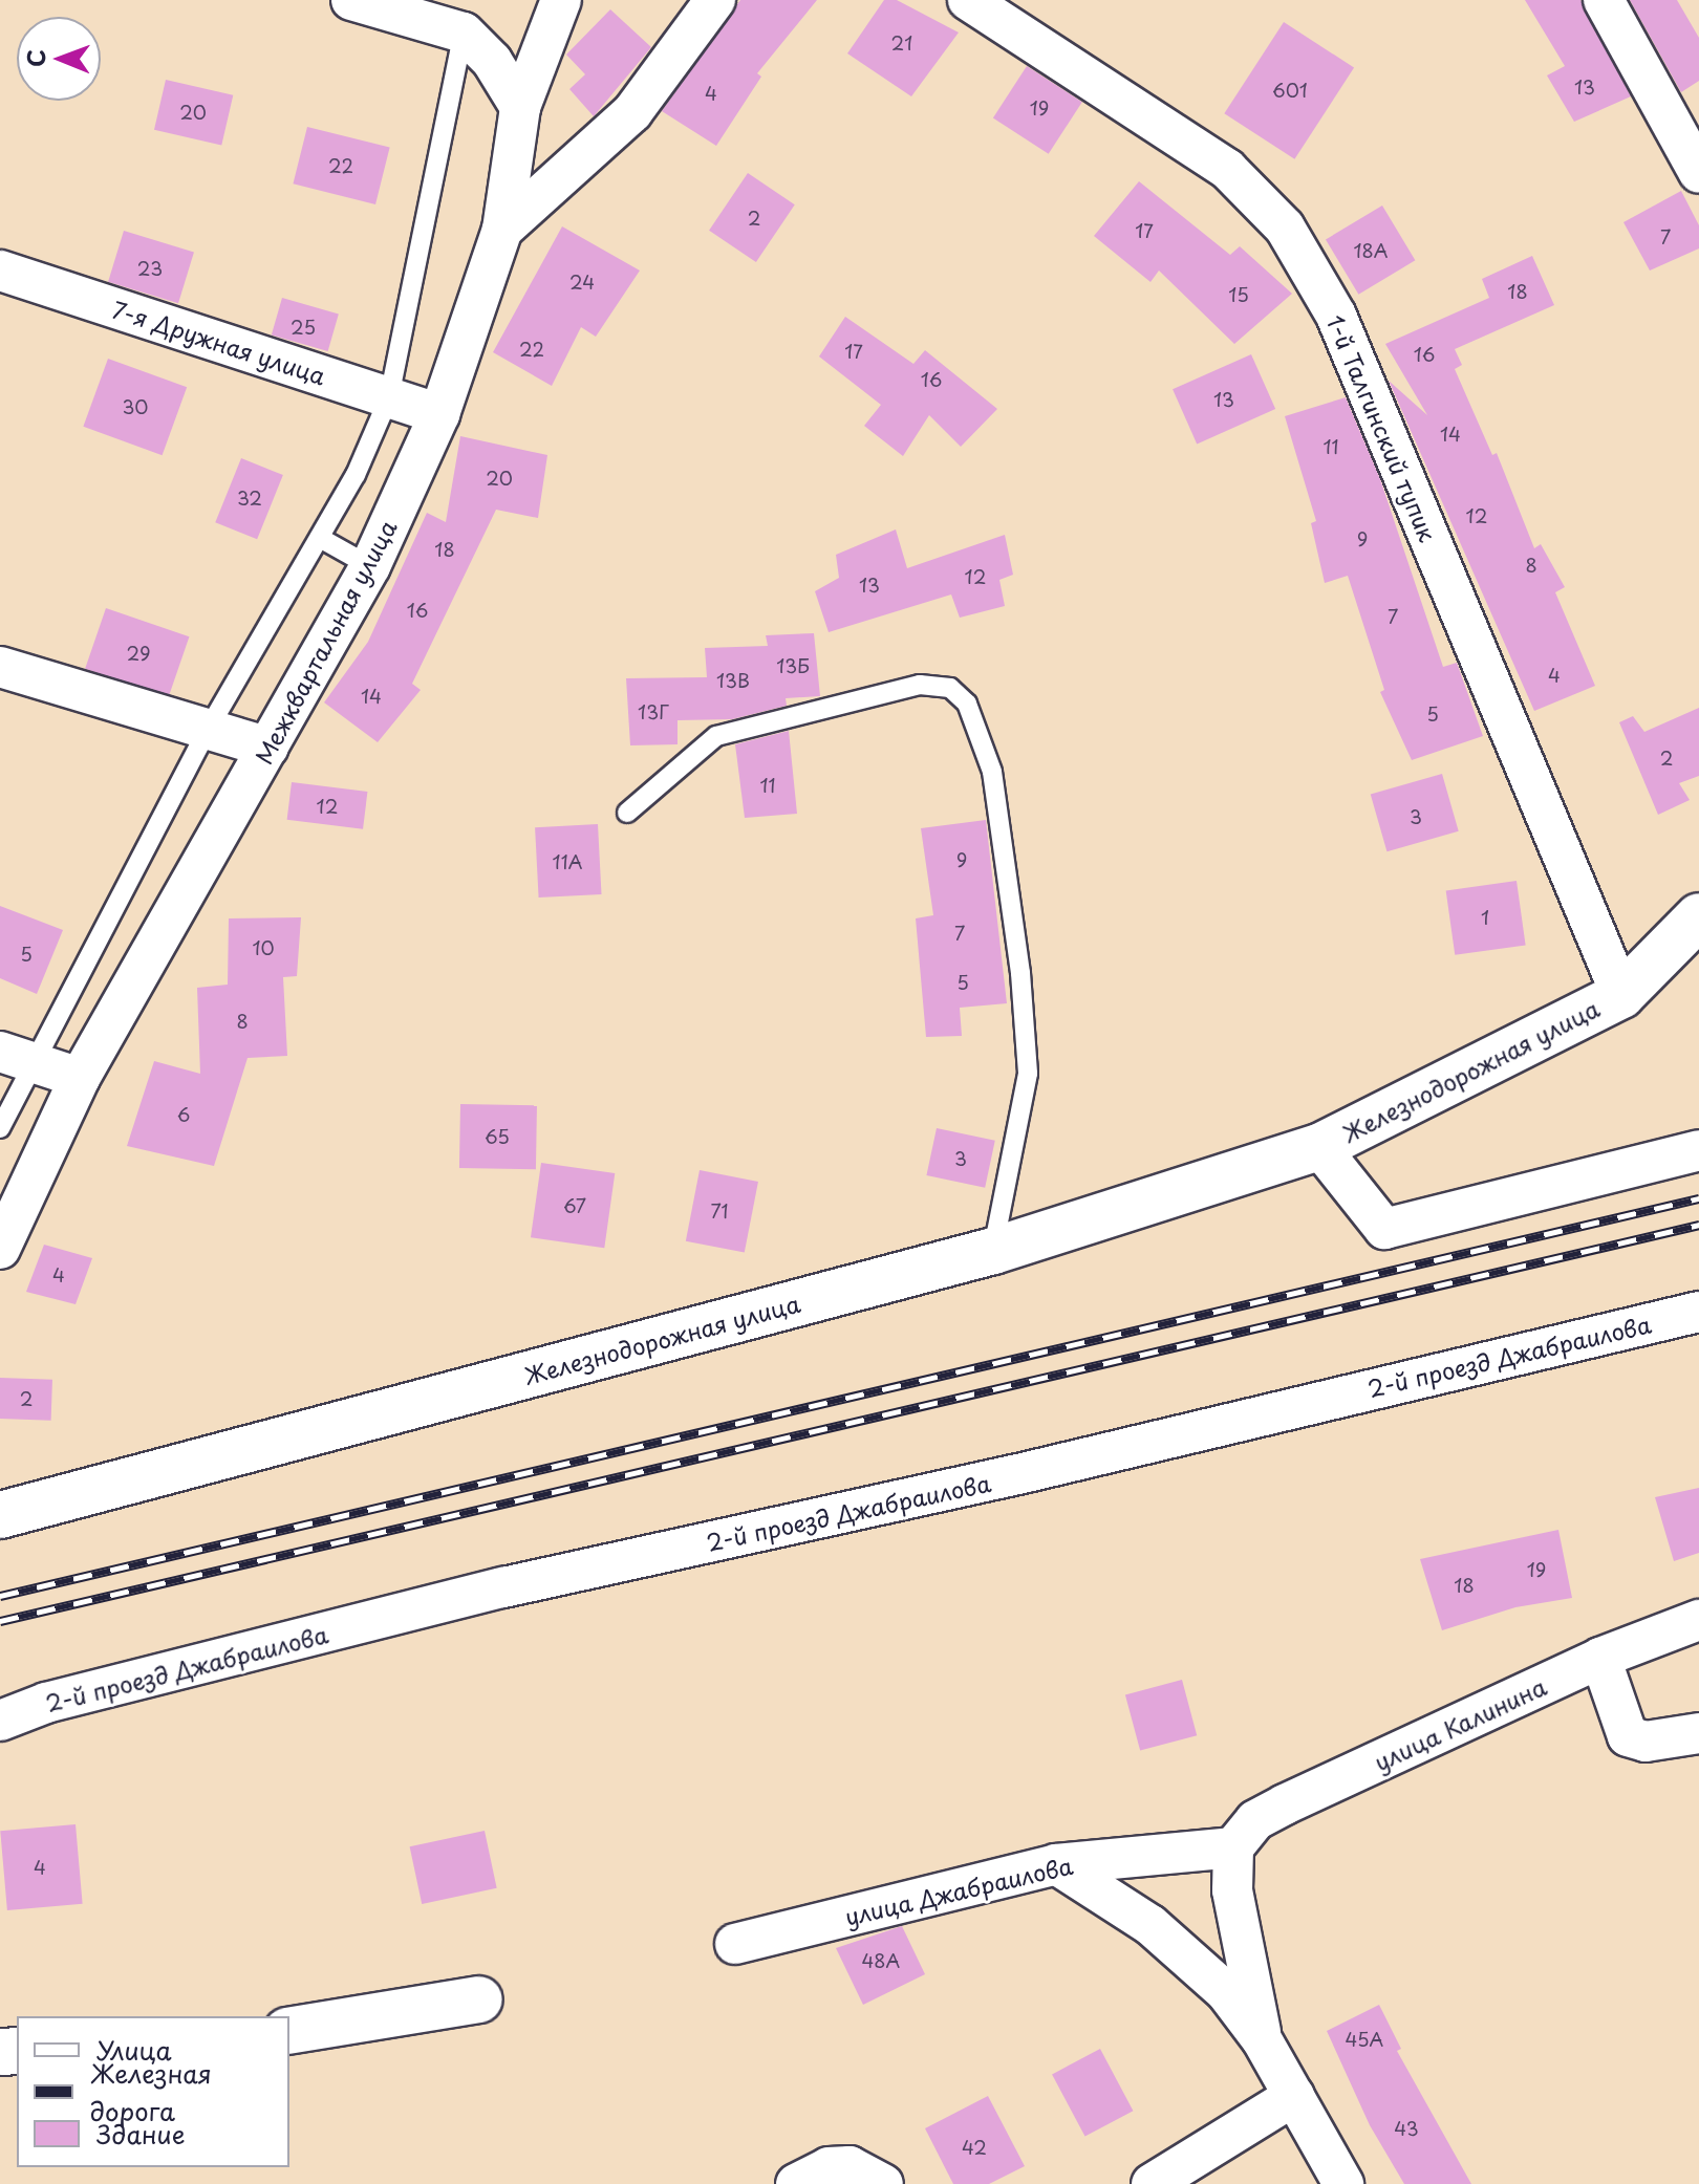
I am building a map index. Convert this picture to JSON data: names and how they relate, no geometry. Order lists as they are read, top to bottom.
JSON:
{
  "streets": {
    "street": [
      "7-я Дружная улица",
      "1-й Талгинский тупик",
      "Межквартальная улица",
      "Железнодорожная улица",
      "2-й проезд Джабраилова",
      "улица Калинина",
      "улица Джабраилова"
    ]
  },
  "crossings": [
    ["7-я Дружная улица", "Межквартальная улица"],
    ["1-й Талгинский тупик", "Железнодорожная улица"],
    ["улица Калинина", "улица Джабраилова"]
  ],
  "house_numbers": [
    "21",
    "13",
    "601",
    "4",
    "19",
    "20",
    "22",
    "2",
    "17",
    "7",
    "18А",
    "23",
    "24",
    "18",
    "15",
    "25",
    "22",
    "17",
    "16",
    "16",
    "13",
    "30",
    "14",
    "11",
    "20",
    "32",
    "12",
    "9",
    "18",
    "8",
    "12",
    "13",
    "16",
    "7",
    "29",
    "13Б",
    "4",
    "13В",
    "14",
    "13Г",
    "5",
    "2",
    "11",
    "12",
    "3",
    "9",
    "11А",
    "1",
    "7",
    "10",
    "5",
    "5",
    "8",
    "6",
    "65",
    "3",
    "67",
    "71",
    "4",
    "2",
    "19",
    "18",
    "4",
    "48А",
    "45А",
    "43",
    "42"
  ],
  "legend": ["Улица", "Железная дорога", "Здание"],
  "north": "left"
}
